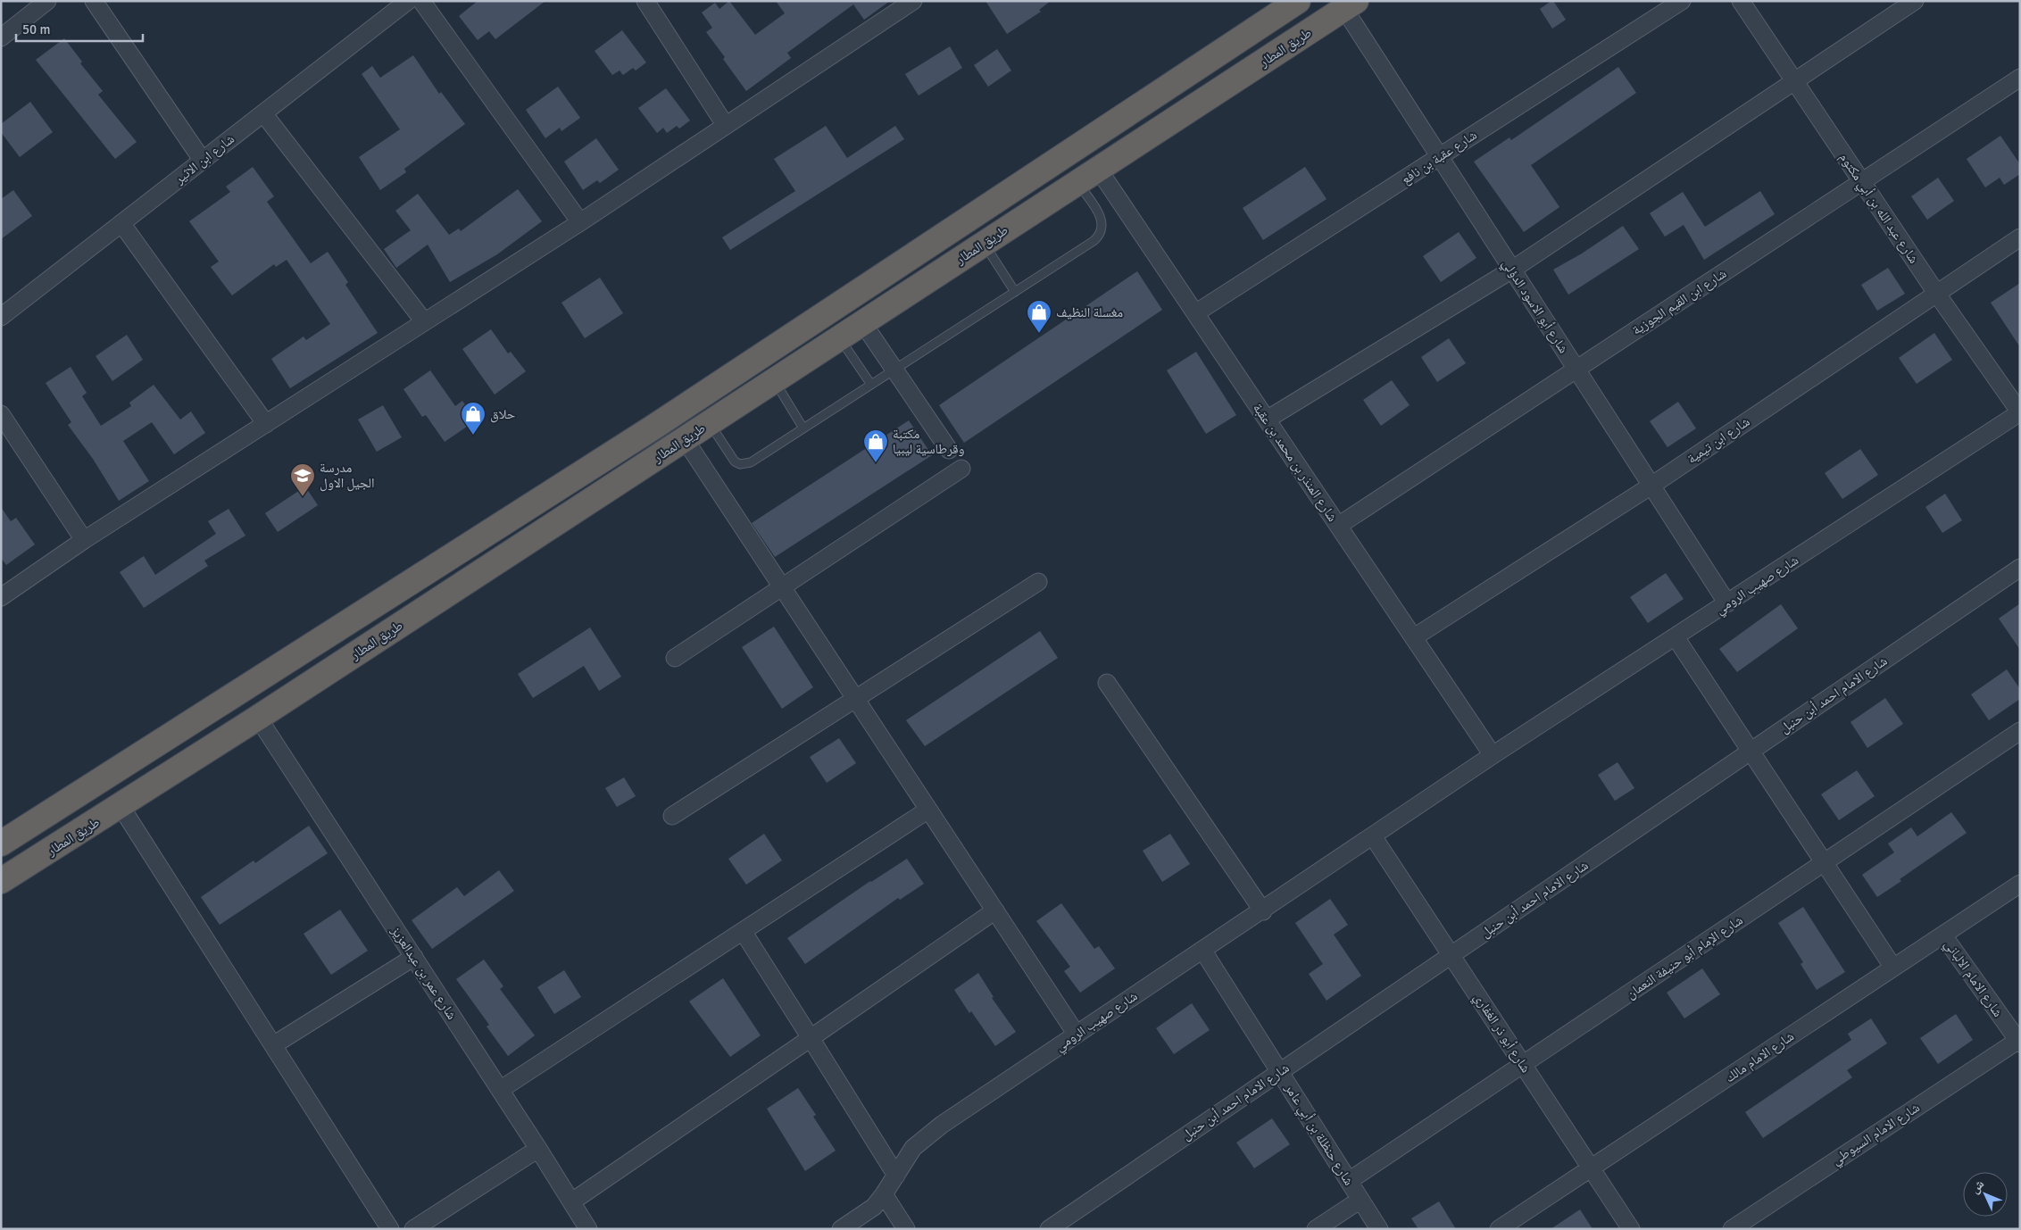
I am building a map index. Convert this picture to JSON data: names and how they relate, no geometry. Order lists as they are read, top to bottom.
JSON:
{
  "streets": {
    "highway": ["طريق المطار"],
    "street": [
      "شارع عقبة بن نافع",
      "شارع ابن الاثير",
      "شارع عبد الله بن أبي مكتوم",
      "شارع ابن القيم الجوزية",
      "شارع أبو الاسود الدؤلي",
      "شارع ابن تيمية",
      "شارع المنذر بن محمد بن عقبة",
      "شارع صهيب الرومي",
      "شارع الامام احمد أبن حنبل",
      "شارع الإمام أبو حنيفة النعمان",
      "شارع عمر بن عبدالعزيز",
      "شارع الامام الالباني",
      "شارع أبو ذر الغفاري",
      "شارع الامام مالك",
      "شارع الامام السيوطي",
      "شارع حنظلة بن أبي عامر"
    ]
  },
  "crossings": [
    ["طريق المطار", "شارع أبو الاسود الدؤلي"],
    ["طريق المطار", "شارع المنذر بن محمد بن عقبة"],
    ["طريق المطار", "شارع عمر بن عبدالعزيز"],
    ["شارع عقبة بن نافع", "شارع أبو الاسود الدؤلي"],
    ["شارع عقبة بن نافع", "شارع المنذر بن محمد بن عقبة"],
    ["شارع عبد الله بن أبي مكتوم", "شارع ابن القيم الجوزية"],
    ["شارع عبد الله بن أبي مكتوم", "شارع ابن تيمية"],
    ["شارع عبد الله بن أبي مكتوم", "شارع صهيب الرومي"],
    ["شارع ابن القيم الجوزية", "شارع أبو الاسود الدؤلي"],
    ["شارع ابن القيم الجوزية", "شارع المنذر بن محمد بن عقبة"],
    ["شارع أبو الاسود الدؤلي", "شارع ابن تيمية"],
    ["شارع أبو الاسود الدؤلي", "شارع صهيب الرومي"],
    ["شارع ابن تيمية", "شارع المنذر بن محمد بن عقبة"],
    ["شارع المنذر بن محمد بن عقبة", "شارع صهيب الرومي"],
    ["شارع صهيب الرومي", "شارع أبو ذر الغفاري"],
    ["شارع صهيب الرومي", "شارع حنظلة بن أبي عامر"],
    ["شارع الامام احمد أبن حنبل", "شارع أبو ذر الغفاري"],
    ["شارع الامام احمد أبن حنبل", "شارع حنظلة بن أبي عامر"],
    ["شارع الإمام أبو حنيفة النعمان", "شارع أبو ذر الغفاري"],
    ["شارع الإمام أبو حنيفة النعمان", "شارع حنظلة بن أبي عامر"],
    ["شارع الامام الالباني", "شارع الامام مالك"],
    ["شارع الامام الالباني", "شارع الامام السيوطي"],
    ["شارع أبو ذر الغفاري", "شارع الامام مالك"]
  ],
  "places": {
    "shop": ["مغسلة النظيف", "حلاق", "مكتبة وقرطاسية ليبيا"],
    "school or university": ["مدرسة الجيل الاول"]
  },
  "scale_bar": "50 m",
  "north": "top left"
}
